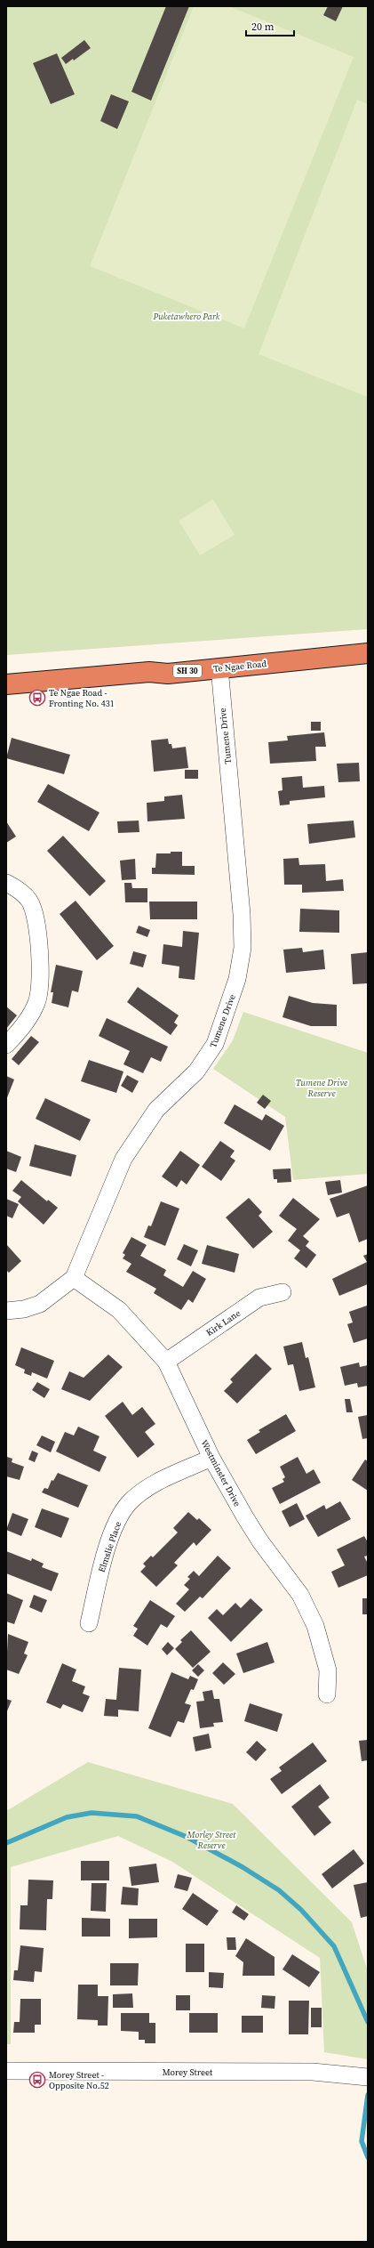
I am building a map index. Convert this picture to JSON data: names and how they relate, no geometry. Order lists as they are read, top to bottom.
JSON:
{
  "streets": {
    "highway": ["Te Ngae Road", "SH 30"],
    "street": [
      "Tumene Drive",
      "Kirk Lane",
      "Westminster Drive",
      "Elmslie Place",
      "Morey Street"
    ]
  },
  "crossings": [
    ["Te Ngae Road", "Tumene Drive"],
    ["Tumene Drive", "Westminster Drive"],
    ["Kirk Lane", "Westminster Drive"],
    ["Westminster Drive", "Elmslie Place"]
  ],
  "parks": ["Puketawhero Park", "Tumene Drive Reserve", "Morley Street Reserve"],
  "places": {
    "bus stop": ["Te Ngae Road - Fronting No. 431", "Morey Street - Opposite No.52"]
  },
  "scale_bar": "20 m"
}
